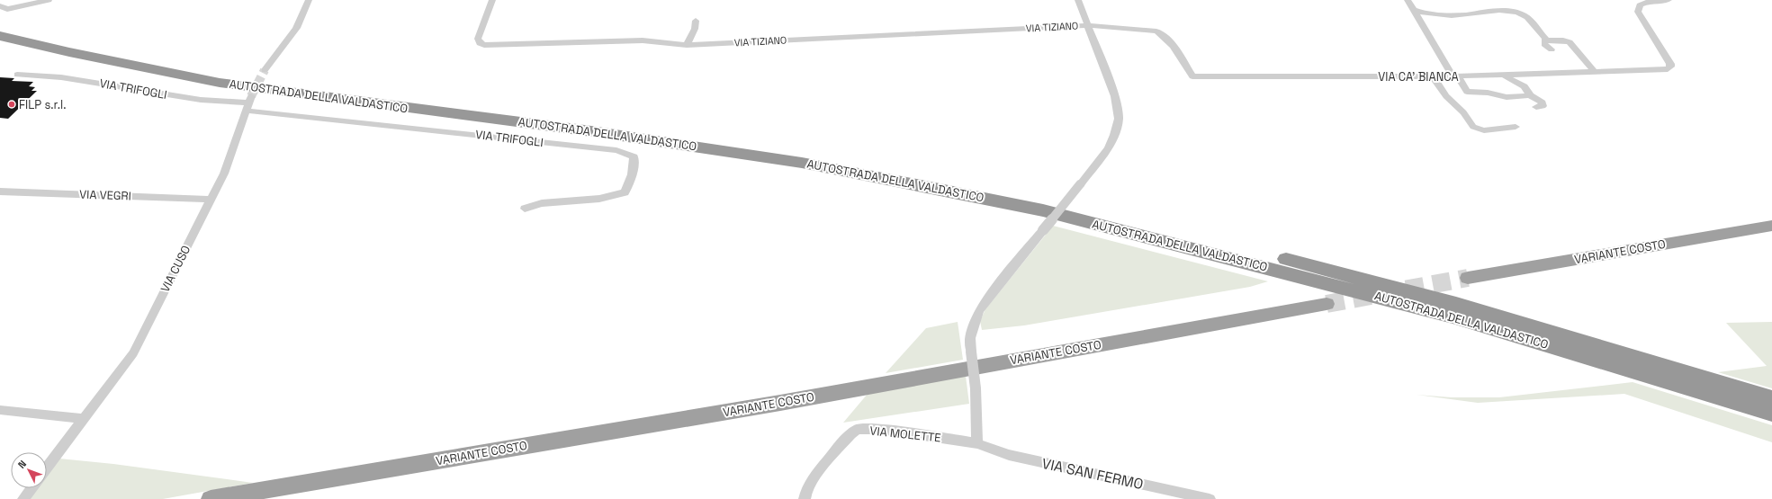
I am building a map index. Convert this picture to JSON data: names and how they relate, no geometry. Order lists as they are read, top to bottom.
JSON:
{
  "streets": {
    "highway": ["AUTOSTRADA DELLA VALDASTICO", "VARIANTE COSTO"],
    "street": [
      "VIA TIZIANO",
      "VIA CA' BIANCA",
      "VIA TRIFOGLI",
      "VIA VEGRI",
      "VIA CUSO",
      "VIA MOLETTE",
      "VIA SAN FERMO"
    ]
  },
  "crossings": [
    ["VIA TIZIANO", "VIA CA' BIANCA"],
    ["VIA TRIFOGLI", "VIA CUSO"],
    ["VIA VEGRI", "VIA CUSO"],
    ["VIA MOLETTE", "VIA SAN FERMO"]
  ],
  "places": ["FILP s.r.l."],
  "north": "top left"
}
